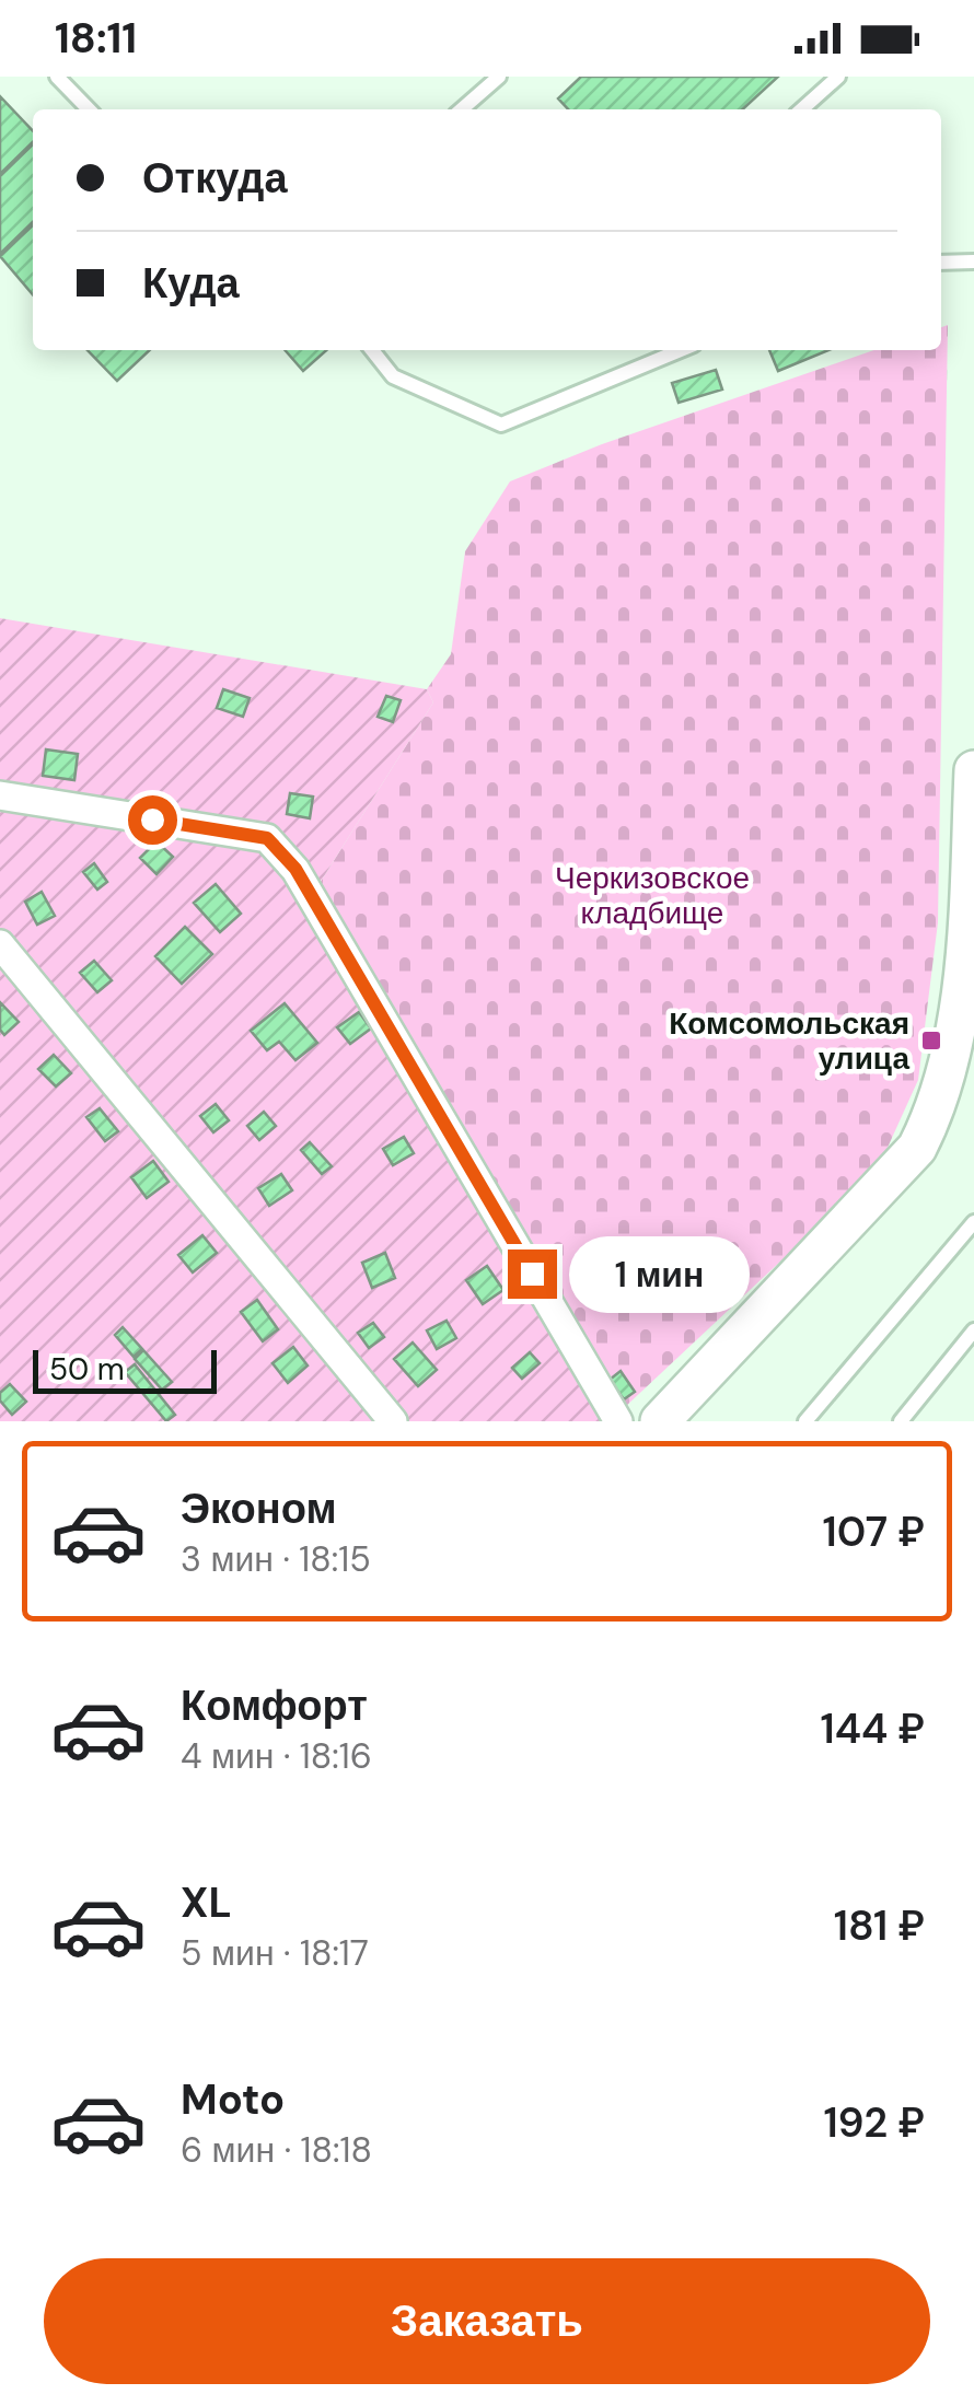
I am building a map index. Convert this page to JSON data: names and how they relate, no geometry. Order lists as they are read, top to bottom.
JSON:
{
  "parks": ["Черкизовское кладбище"],
  "places": {
    "transit": ["Комсомольская улица"]
  },
  "scale_bar": "50 m",
  "page": {
    "status": "18:11",
    "banner": ["Откуда", "Куда"],
    "bubble": "1 мин",
    "scale": "50 m",
    "list": [
      {
        "name": "Эконом",
        "note": "3 мин · 18:15",
        "value": "107 ₽"
      },
      {
        "name": "Комфорт",
        "note": "4 мин · 18:16",
        "value": "144 ₽"
      },
      {
        "name": "XL",
        "note": "5 мин · 18:17",
        "value": "181 ₽"
      },
      {
        "name": "Moto",
        "note": "6 мин · 18:18",
        "value": "192 ₽"
      }
    ],
    "buttons": "Заказать"
  }
}
